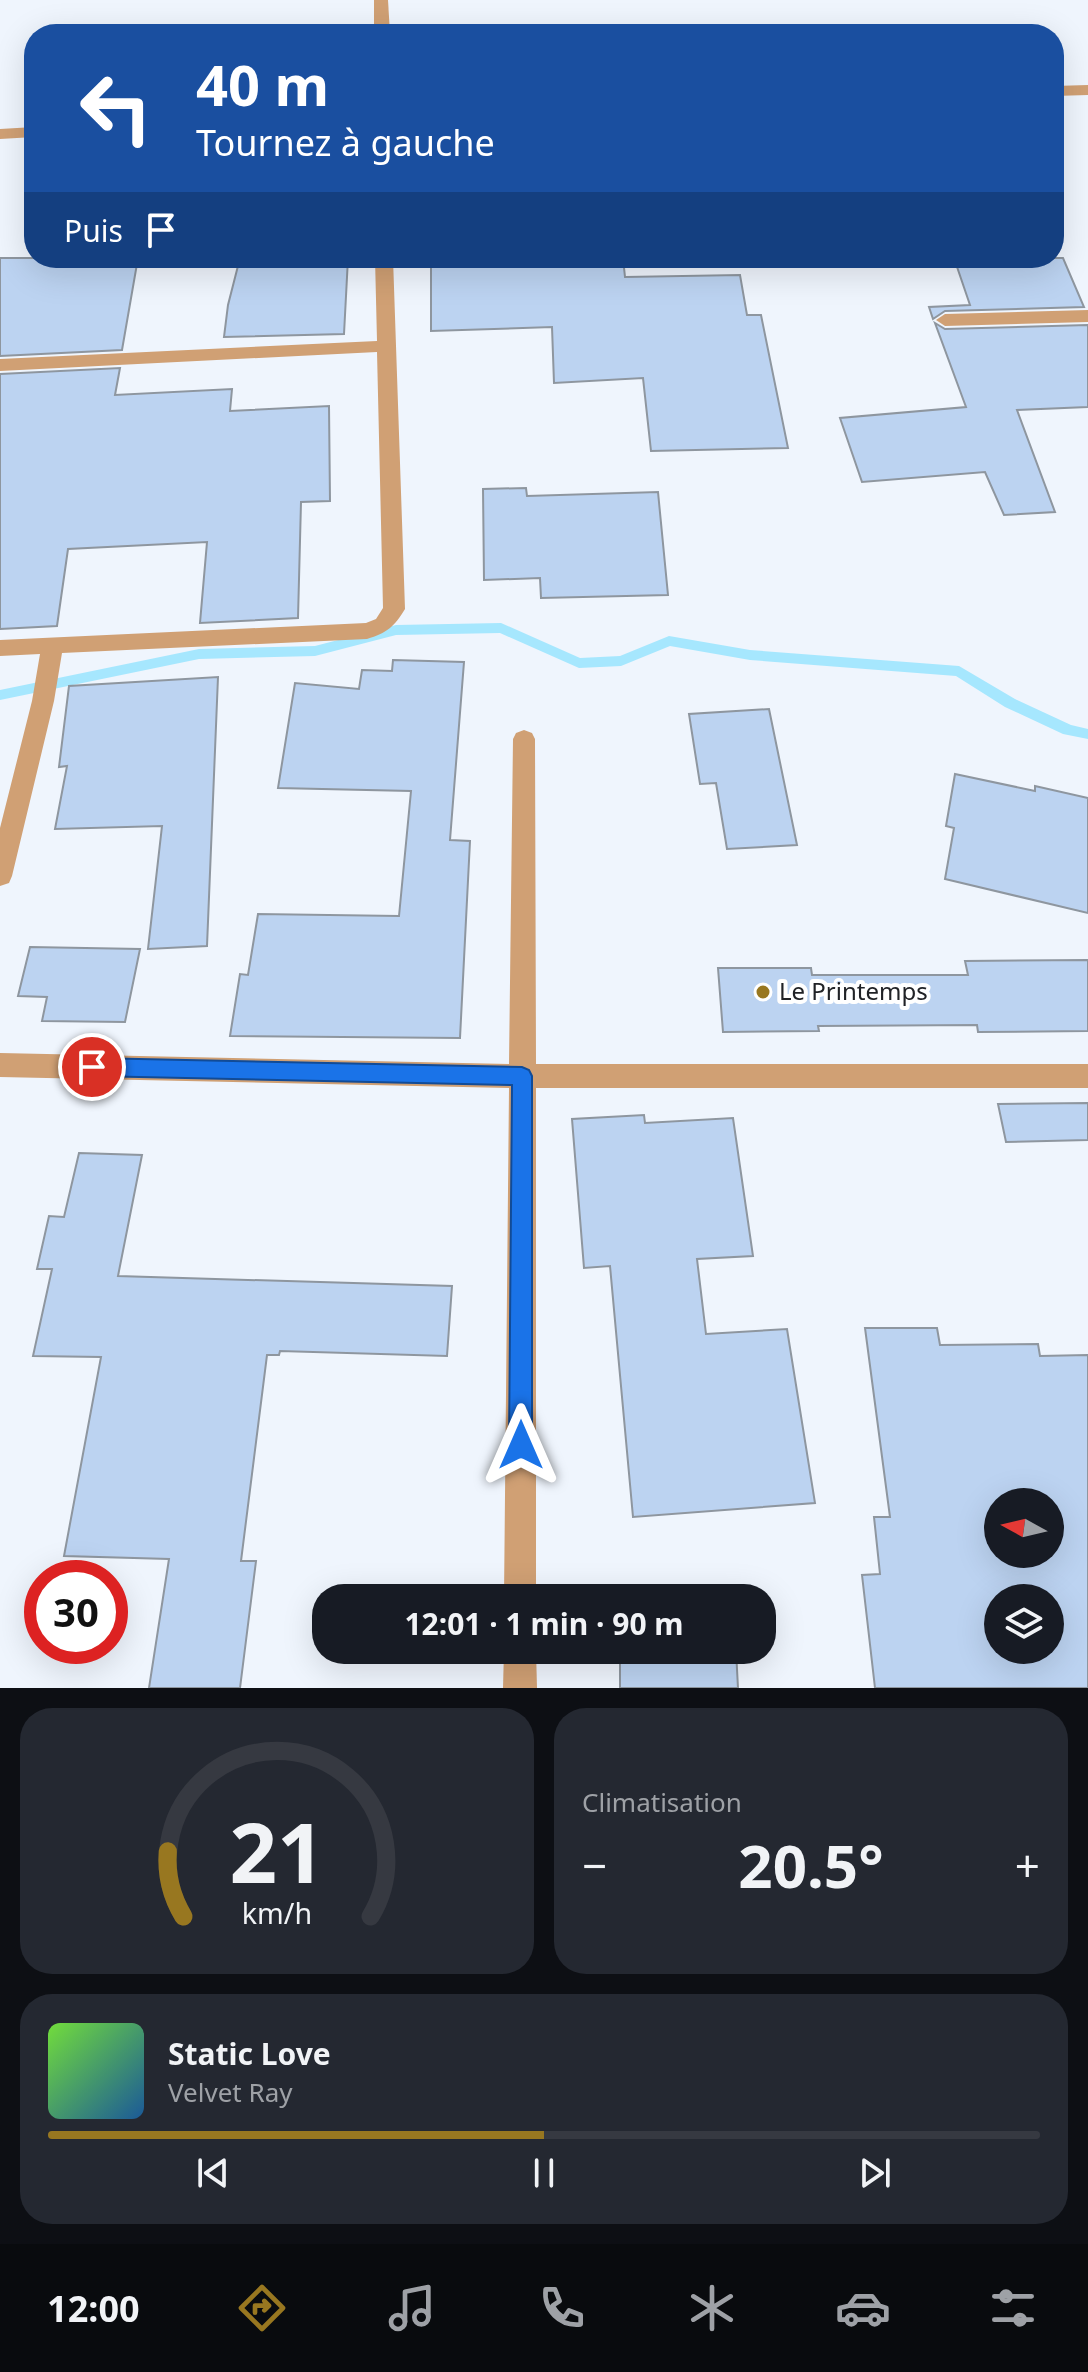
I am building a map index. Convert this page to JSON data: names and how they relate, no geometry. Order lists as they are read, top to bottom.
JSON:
{
  "places": ["Le Printemps"],
  "north": "left",
  "page": {
    "turn": ["40 m", "Tournez à gauche"],
    "then": "Puis",
    "limit": "30",
    "trip": "12:01 · 1 min · 90 m",
    "tile": "Climatisation",
    "heat": ["−", "20.5°", "+"],
    "song": ["Static Love", "Velvet Ray"],
    "tabs": "12:00",
    "gauge": ["21", "km/h"]
  }
}
